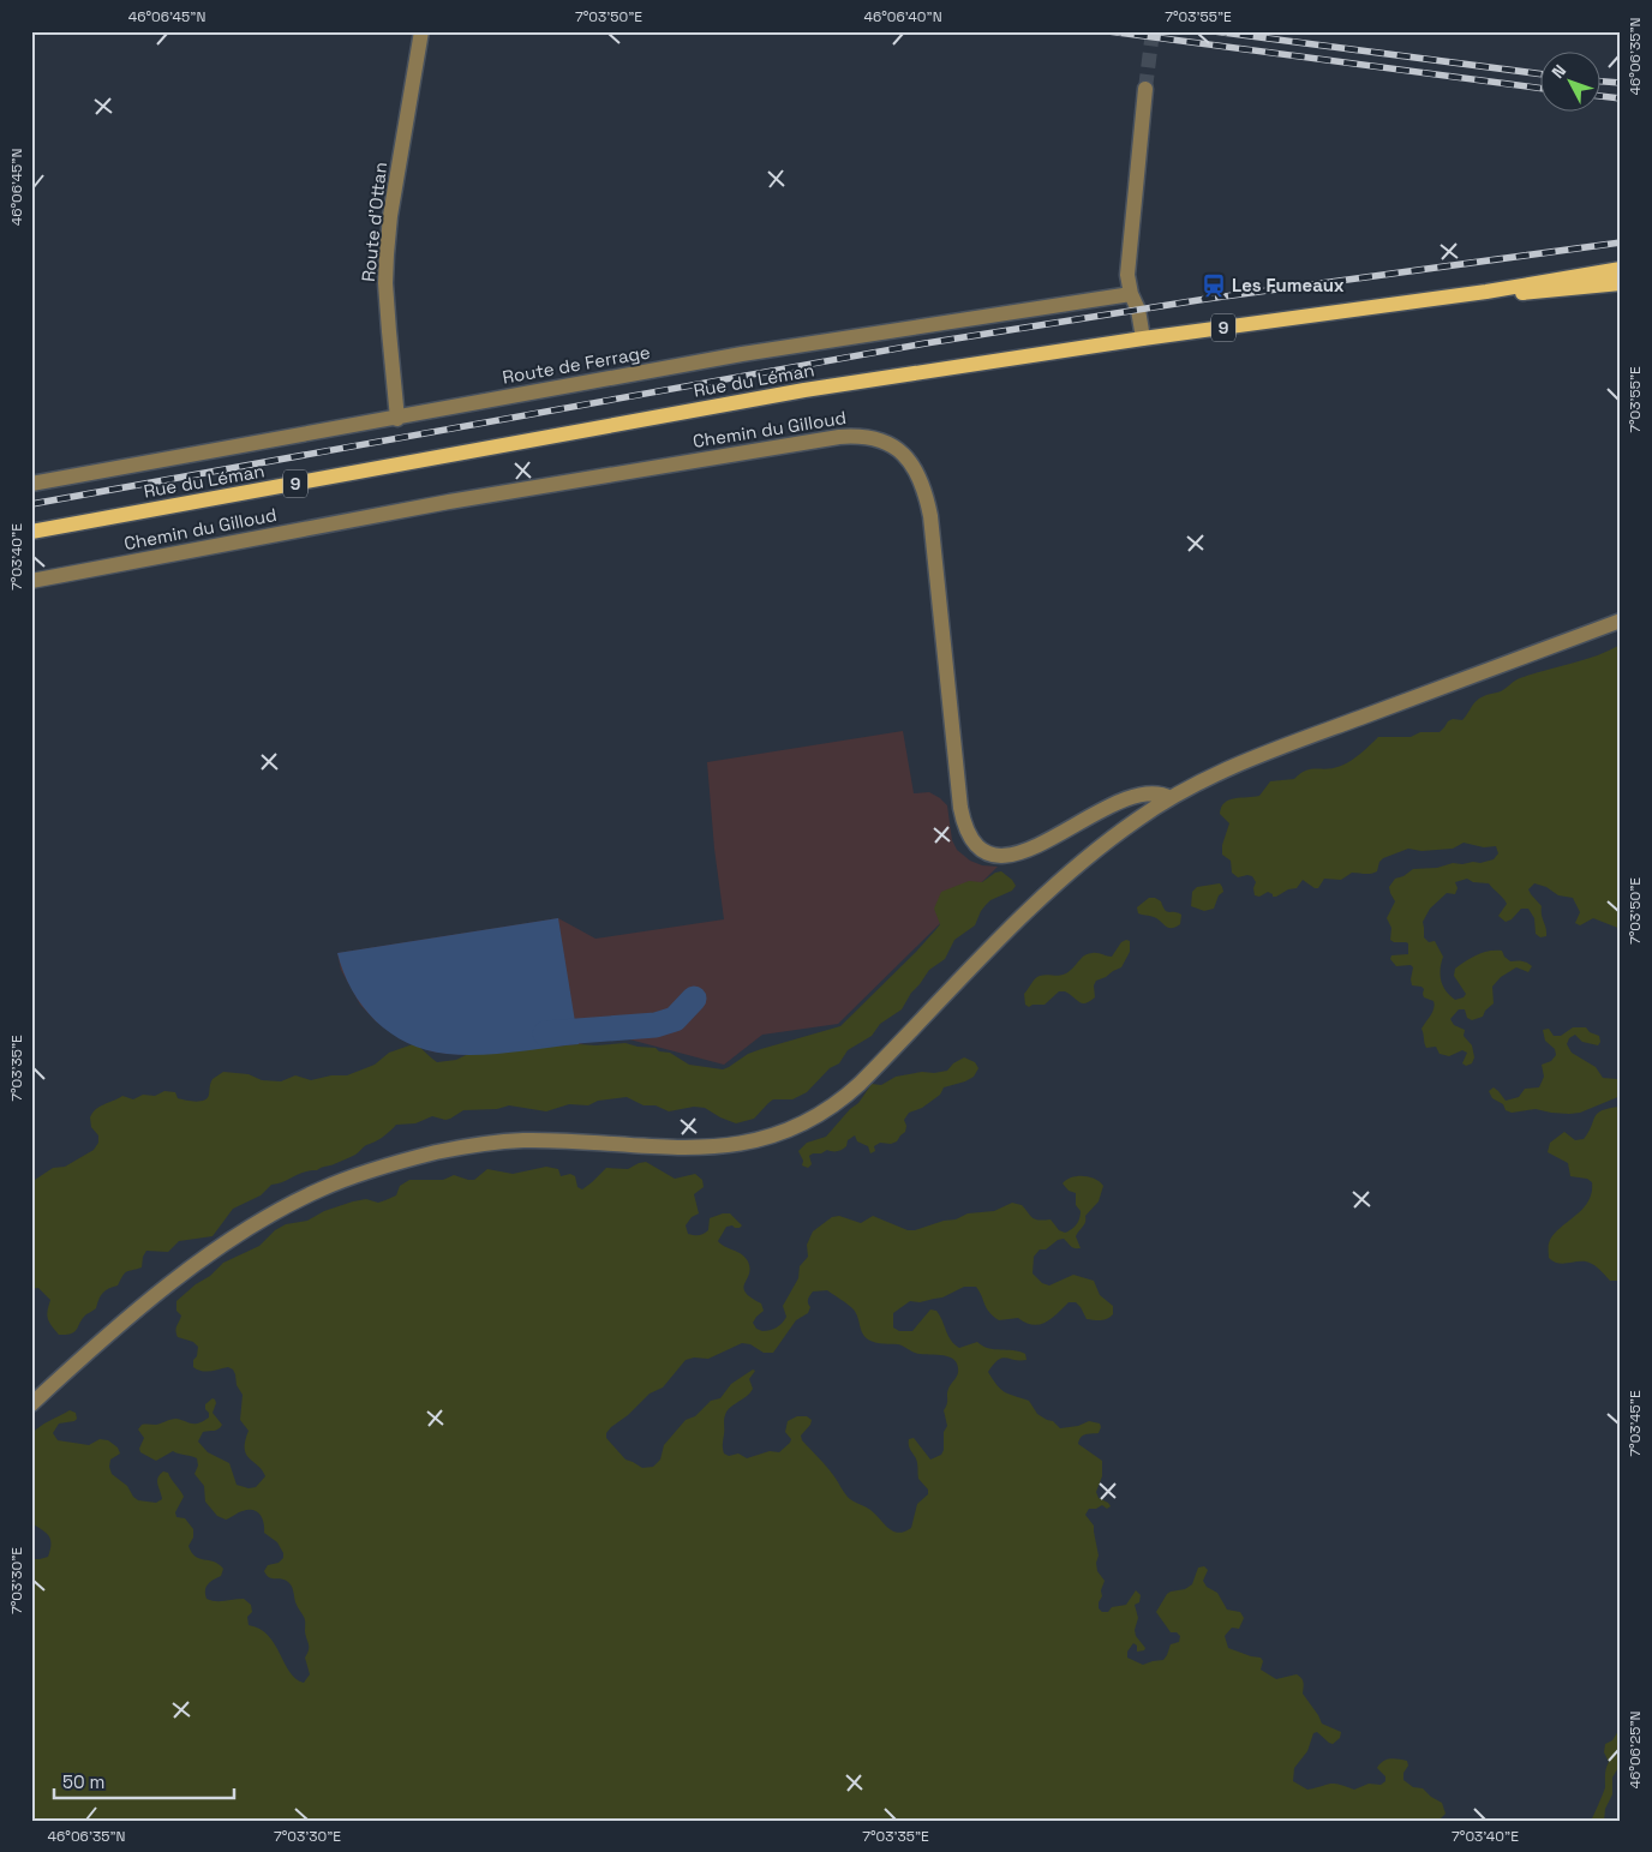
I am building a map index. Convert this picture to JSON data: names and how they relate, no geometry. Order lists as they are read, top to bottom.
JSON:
{
  "streets": {
    "main road": ["9", "Rue du Léman"],
    "street": ["Route d'Ottan", "Route de Ferrage", "Chemin du Gilloud"]
  },
  "crossings": [
    ["Route d'Ottan", "Route de Ferrage"]
  ],
  "places": {
    "station": ["Les Fumeaux"]
  },
  "scale_bar": "50 m",
  "north": "top left",
  "coordinates": [
    "46°06'45\"N",
    "7°03'50\"E",
    "46°06'40\"N",
    "7°03'55\"E",
    "46°06'35\"N",
    "7°03'40\"E",
    "7°03'35\"E",
    "7°03'45\"E",
    "7°03'30\"E",
    "46°06'25\"N"
  ]
}
